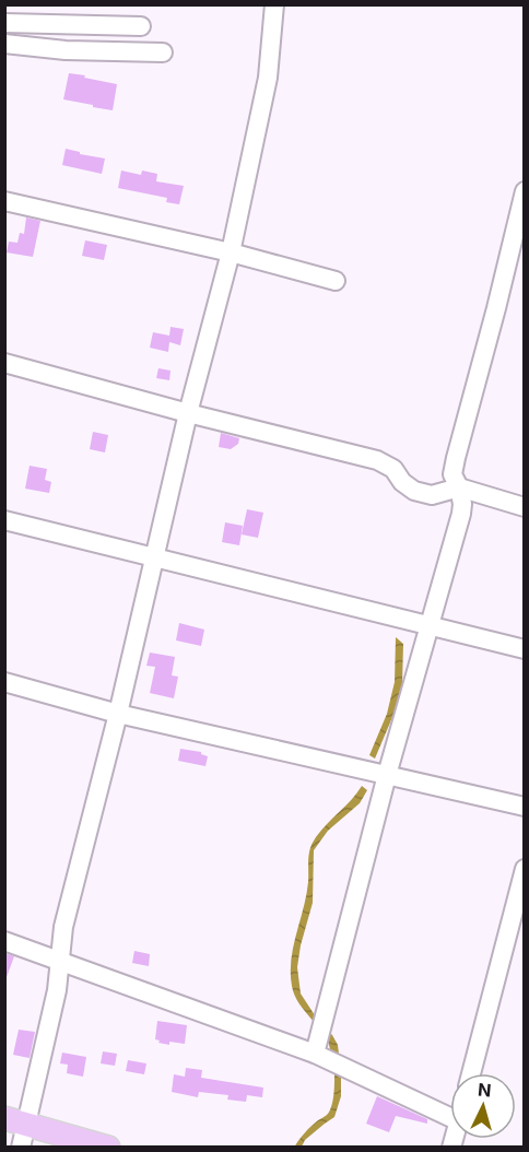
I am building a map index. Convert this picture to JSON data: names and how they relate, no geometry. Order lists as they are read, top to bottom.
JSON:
{
  "north": "top"
}
